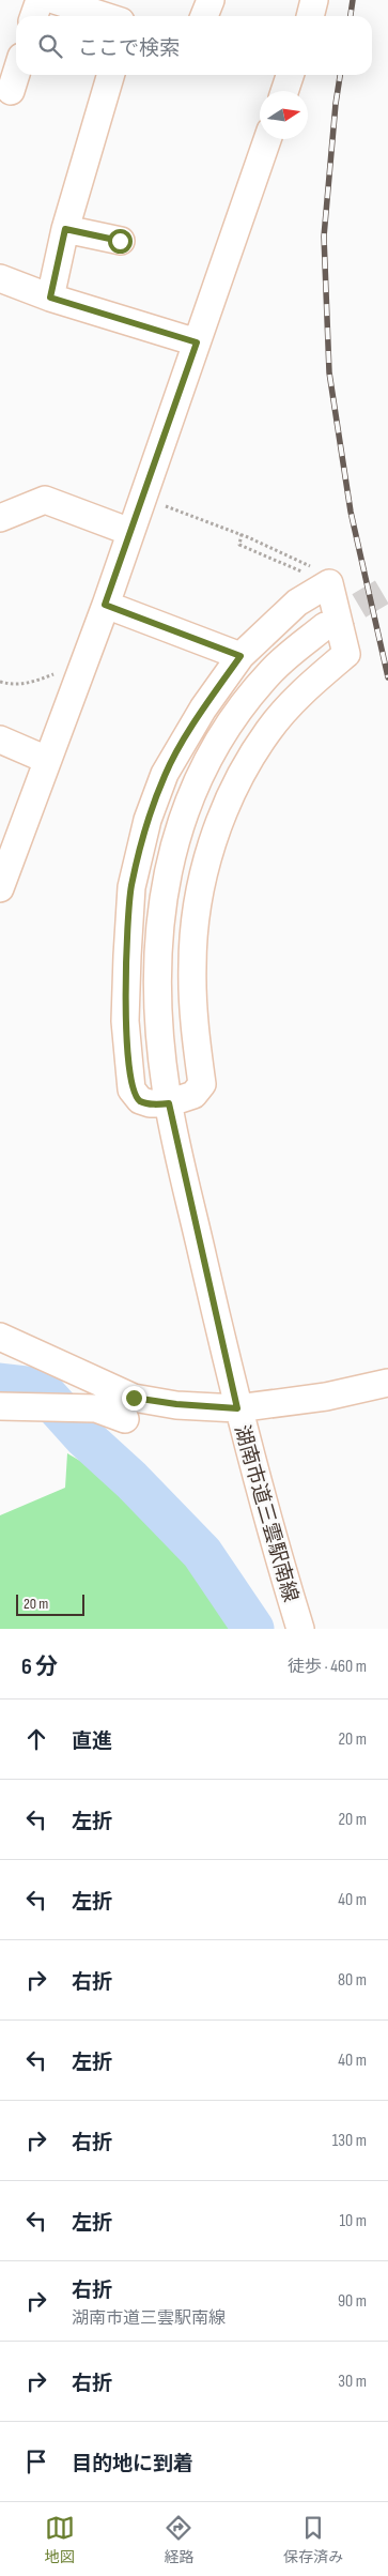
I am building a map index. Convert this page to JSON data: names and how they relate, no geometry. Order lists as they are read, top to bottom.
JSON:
{
  "streets": {
    "street": ["湖南市道三雲駅南線"]
  },
  "scale_bar": "20 m",
  "north": "right",
  "page": {
    "search": "ここで検索",
    "scale": "20 m",
    "heading": ["6 分", "徒歩 · 460 m"],
    "list": [
      ["直進", "20 m"],
      ["左折", "20 m"],
      ["左折", "40 m"],
      ["右折", "80 m"],
      ["左折", "40 m"],
      ["右折", "130 m"],
      ["左折", "10 m"],
      ["右折", "湖南市道三雲駅南線", "90 m"],
      ["右折", "30 m"],
      "目的地に到着"
    ],
    "nav": ["地図", "経路", "保存済み"]
  }
}
